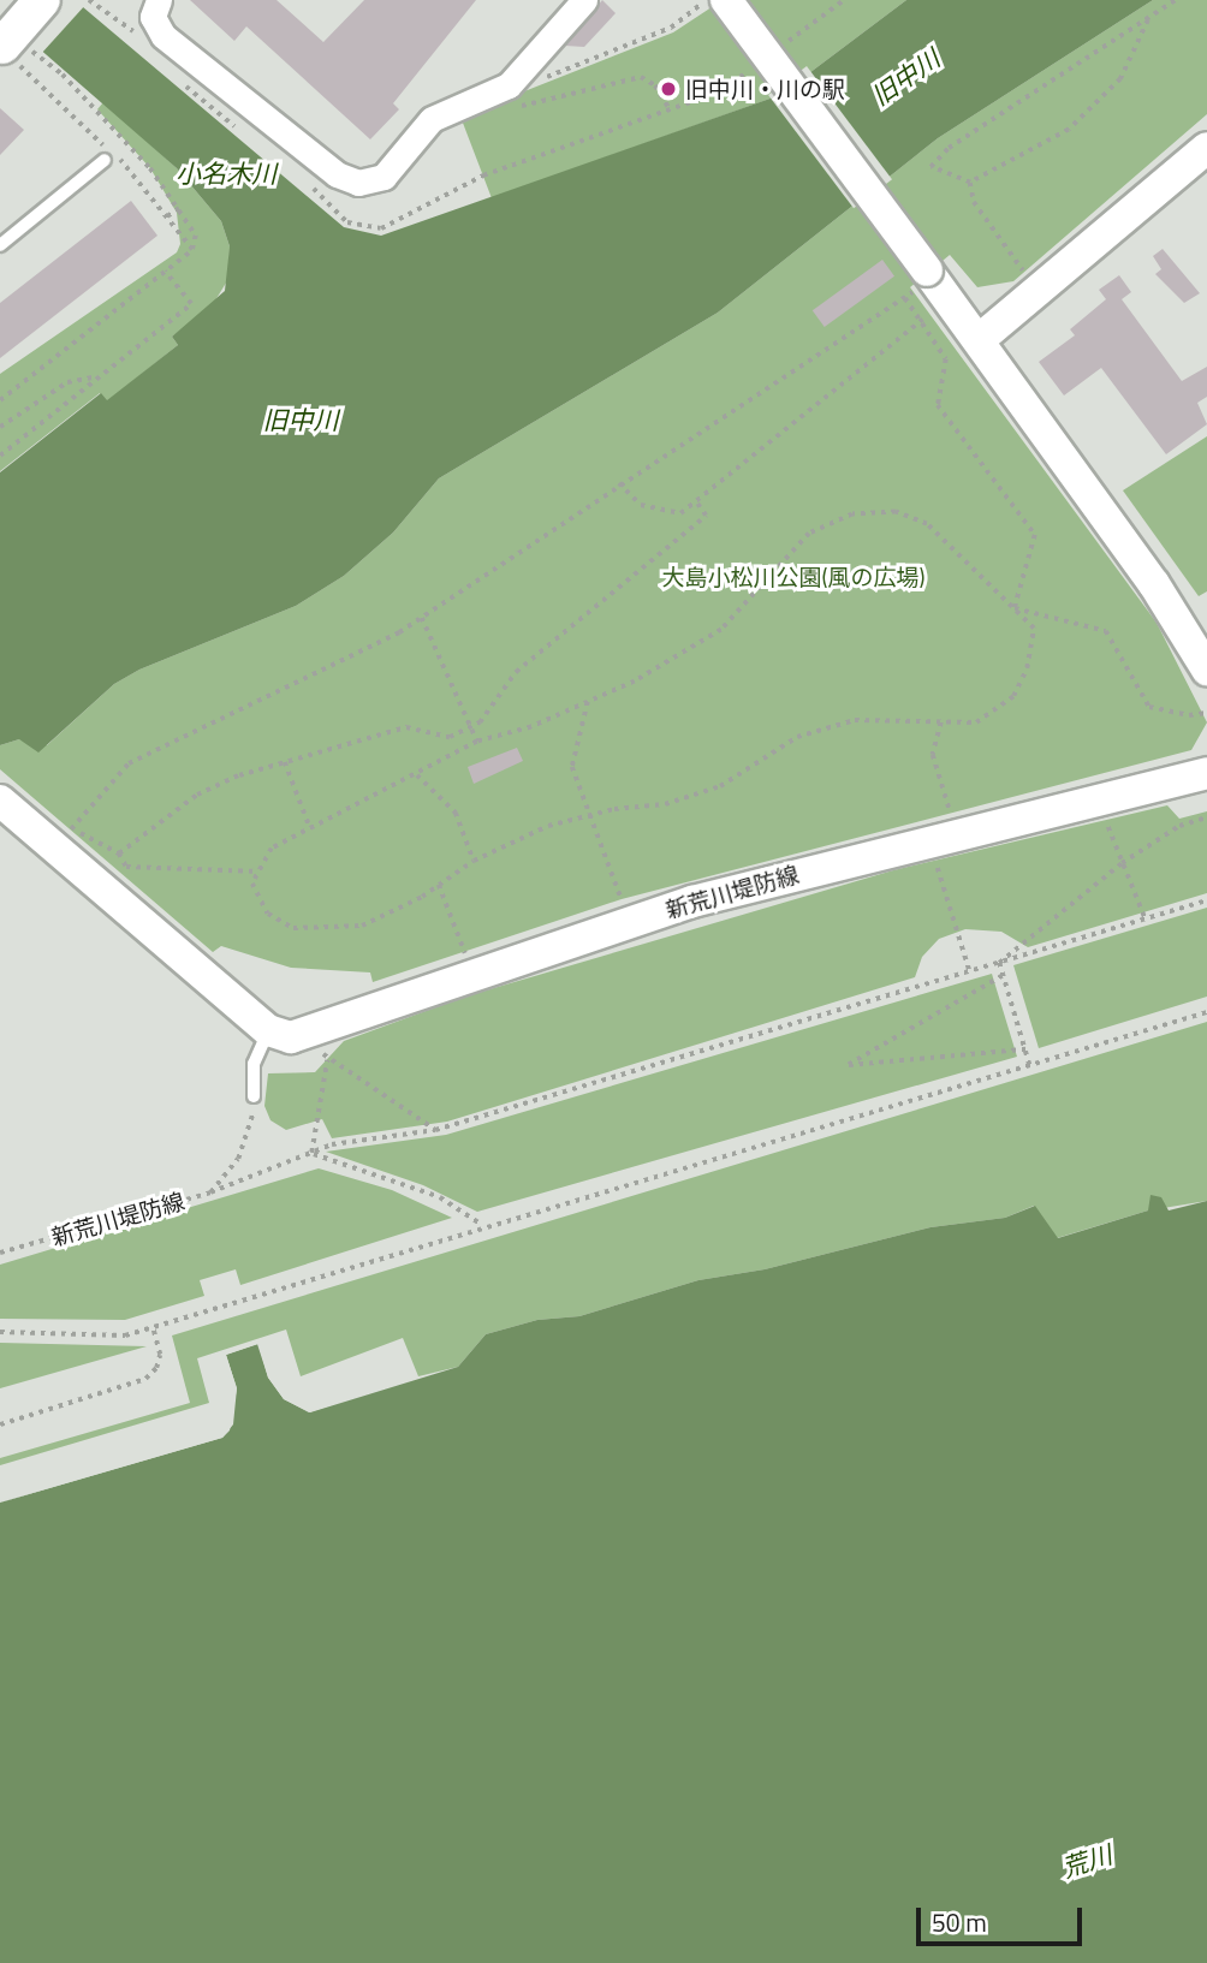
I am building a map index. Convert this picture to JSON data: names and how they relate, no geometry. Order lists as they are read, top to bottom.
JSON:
{
  "streets": {
    "street": ["新荒川堤防線"]
  },
  "water": ["旧中川", "小名木川", "荒川"],
  "parks": ["大島小松川公園(風の広場)"],
  "places": ["旧中川・川の駅"],
  "scale_bar": "50 m"
}
